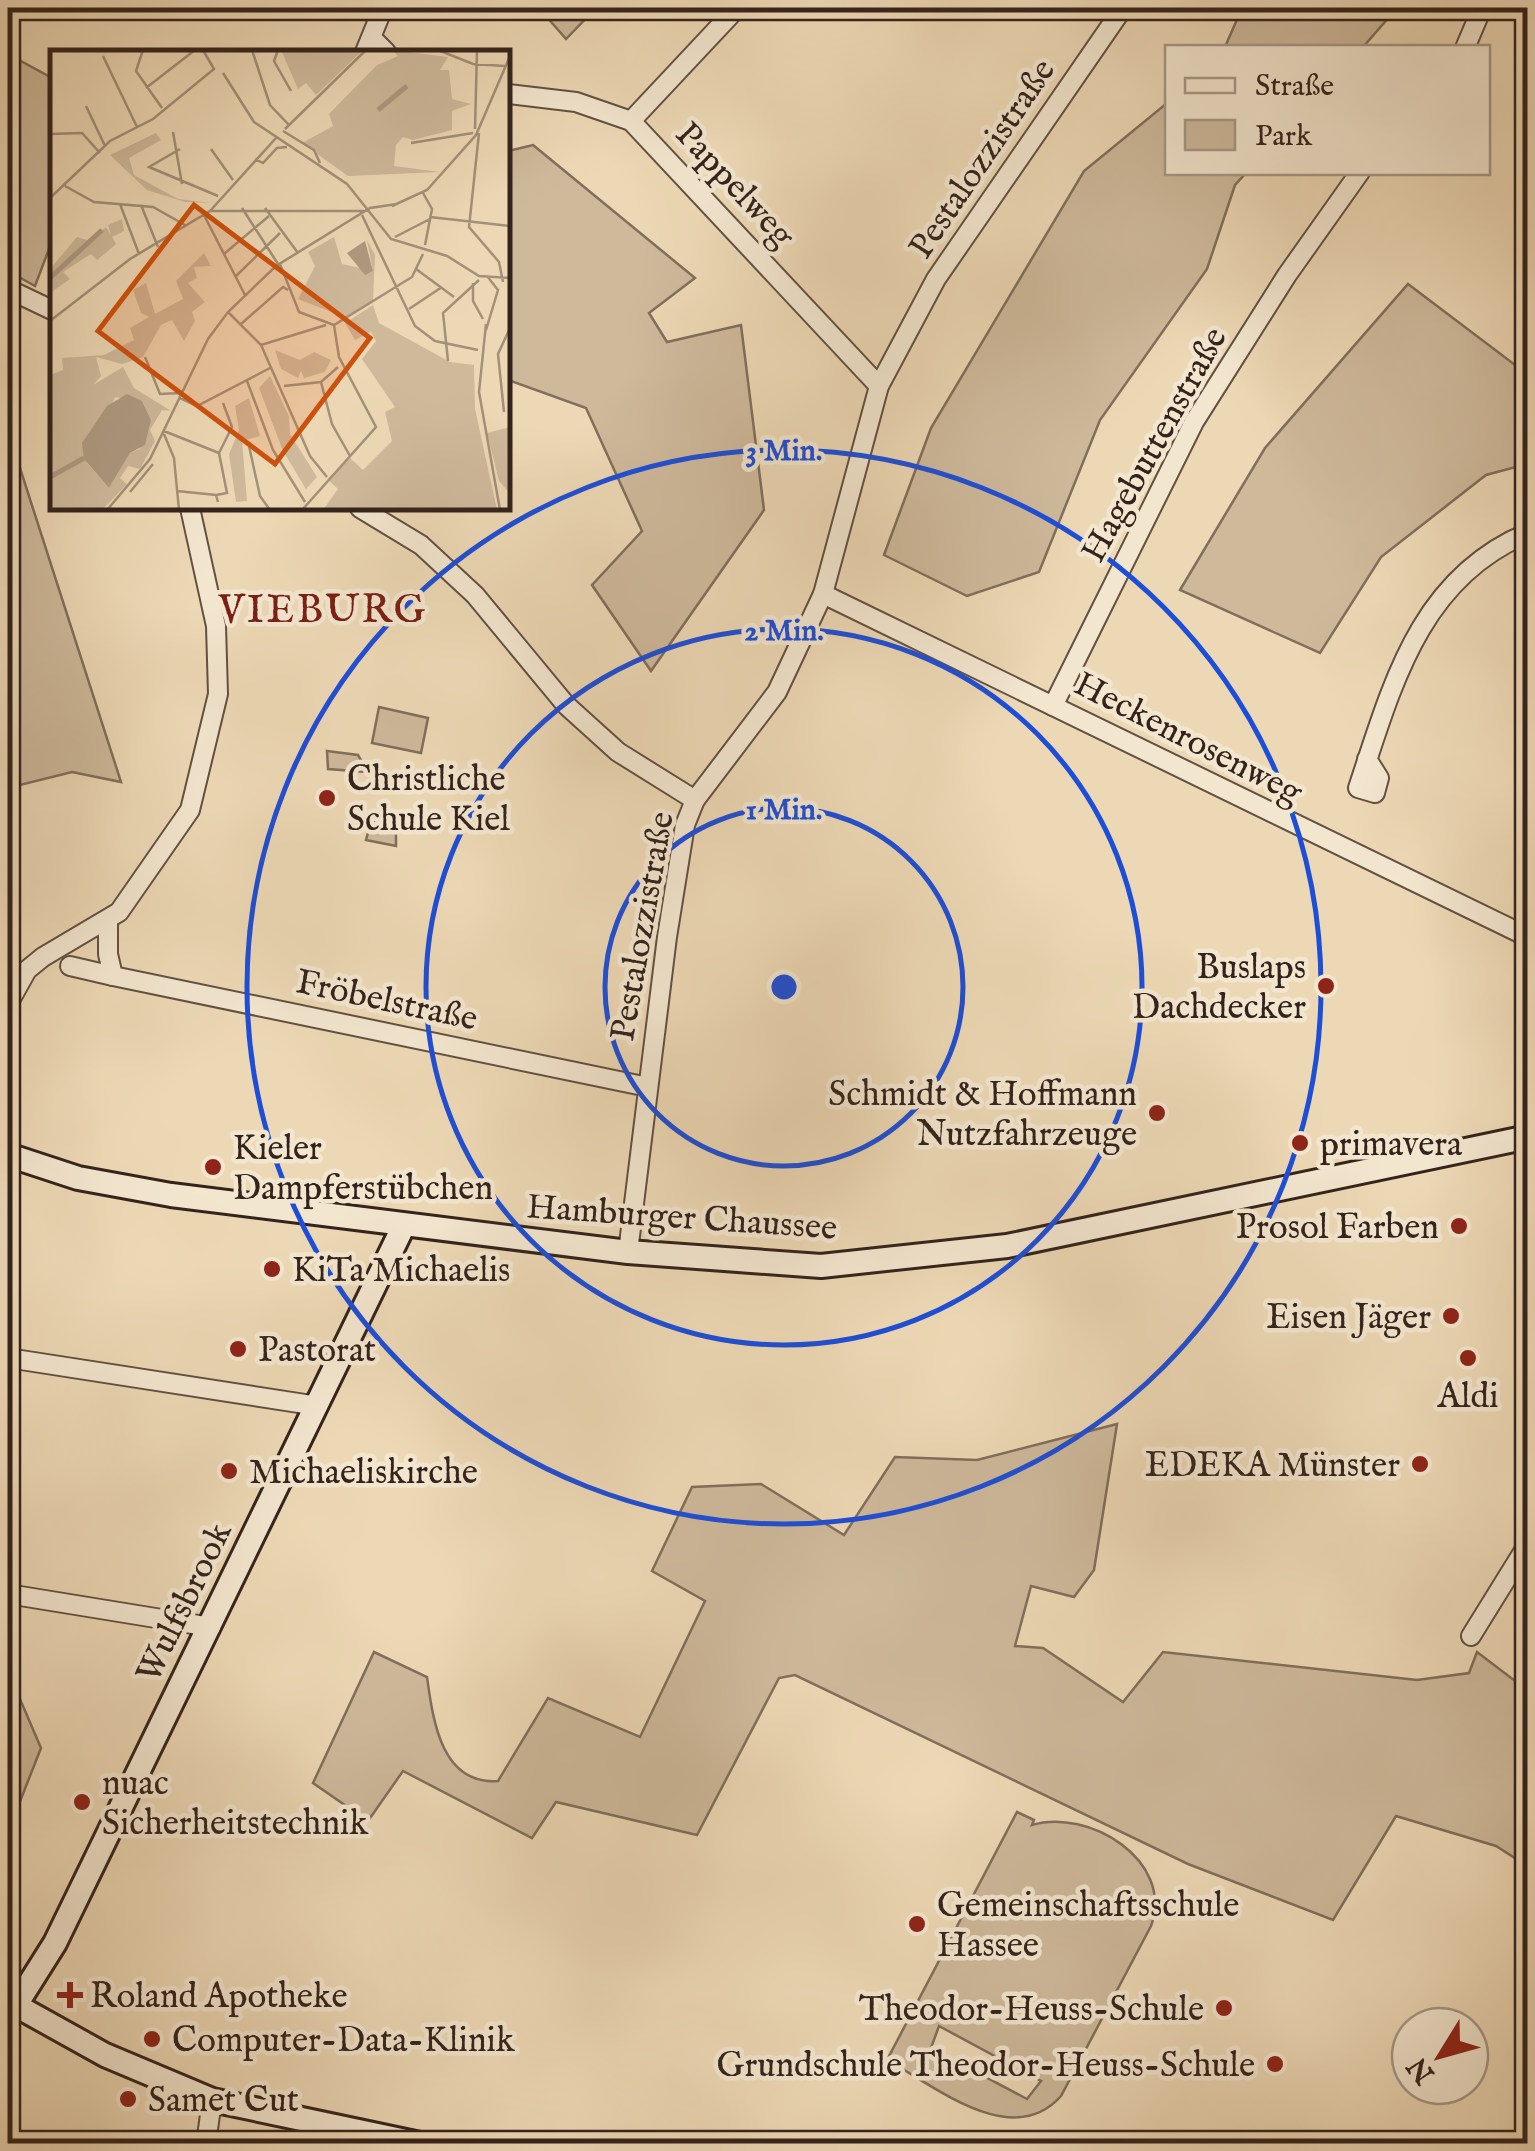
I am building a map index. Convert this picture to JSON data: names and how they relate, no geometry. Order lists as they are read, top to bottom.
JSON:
{
  "streets": {
    "main road": ["Hamburger Chaussee", "Wulfsbrook"],
    "street": [
      "Pestalozzistraße",
      "Pappelweg",
      "Hagebuttenstraße",
      "Heckenrosenweg",
      "Fröbelstraße"
    ]
  },
  "crossings": [
    ["Pestalozzistraße", "Pappelweg"],
    ["Pestalozzistraße", "Heckenrosenweg"],
    ["Pestalozzistraße", "Fröbelstraße"],
    ["Pestalozzistraße", "Hamburger Chaussee"],
    ["Hagebuttenstraße", "Heckenrosenweg"],
    ["Hamburger Chaussee", "Wulfsbrook"]
  ],
  "districts": ["VIEBURG"],
  "places": {
    "other": [
      "Christliche Schule Kiel",
      "Buslaps Dachdecker",
      "Schmidt & Hoffmann Nutzfahrzeuge",
      "primavera",
      "Kieler Dampferstübchen",
      "Prosol Farben",
      "KiTa Michaelis",
      "Eisen Jäger",
      "Pastorat",
      "Aldi",
      "EDEKA Münster",
      "Michaeliskirche",
      "nuac Sicherheitstechnik",
      "Gemeinschaftsschule Hassee",
      "Theodor-Heuss-Schule",
      "Computer-Data-Klinik",
      "Grundschule Theodor-Heuss-Schule",
      "Samet Cut"
    ],
    "health": ["Roland Apotheke"]
  },
  "legend": ["Straße", "Park"],
  "north": "bottom left",
  "rings": ["3 Min.", "2 Min.", "1 Min."]
}
